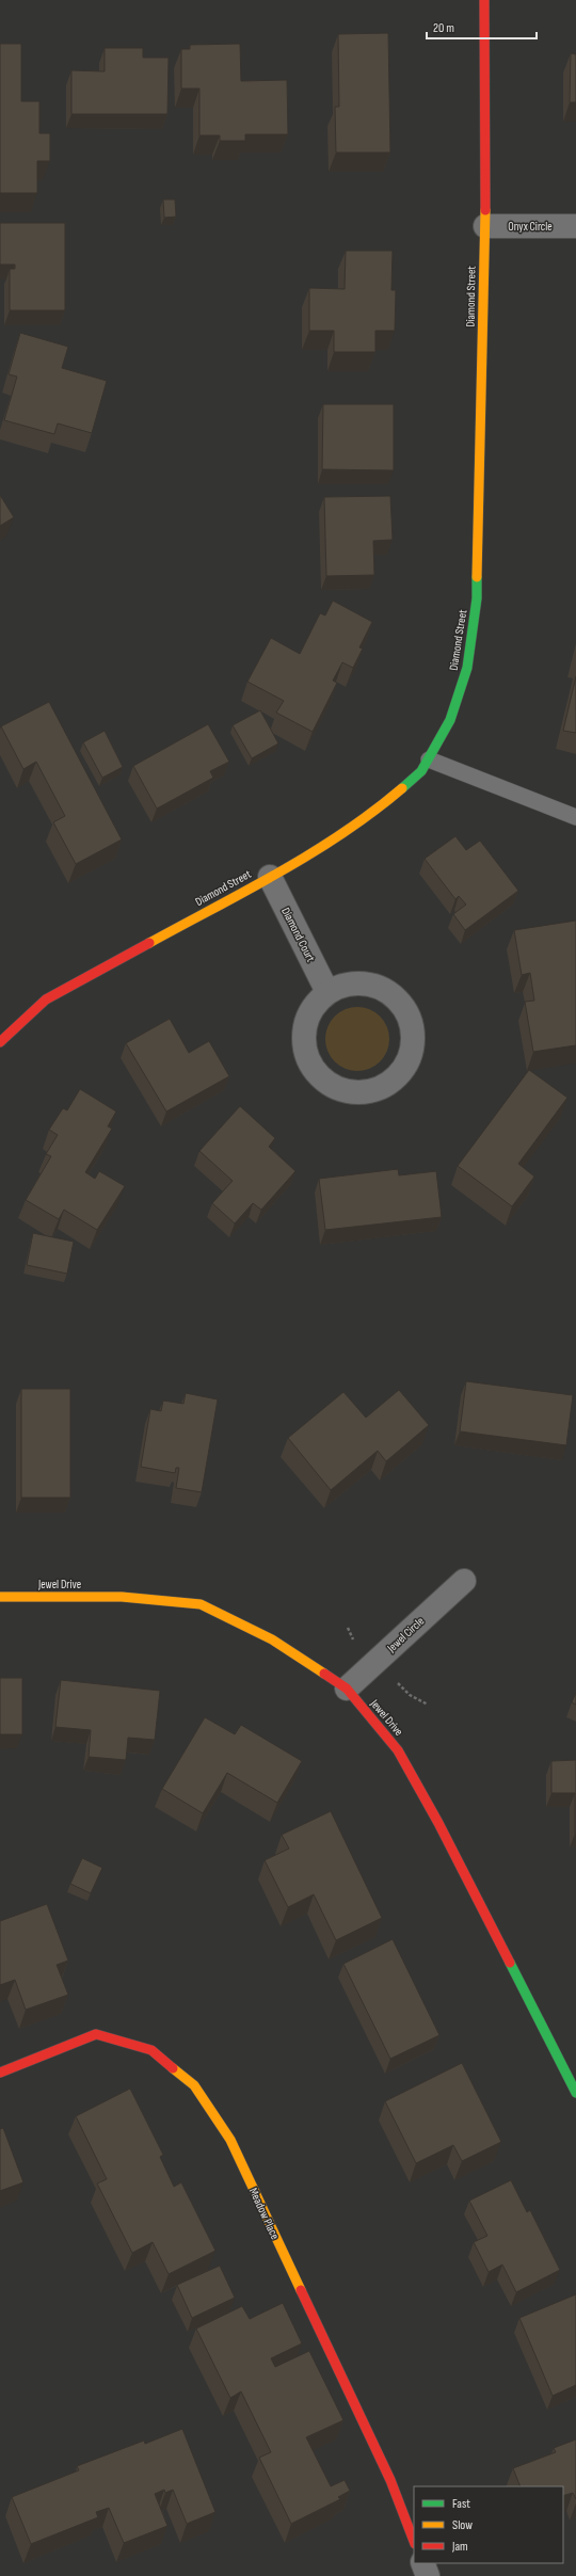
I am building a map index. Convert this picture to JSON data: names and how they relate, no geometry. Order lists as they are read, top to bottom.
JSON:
{
  "streets": {
    "street": [
      "Onyx Circle",
      "Diamond Street",
      "Diamond Court",
      "Jewel Drive",
      "Jewel Circle",
      "Meadow Place"
    ]
  },
  "crossings": [
    ["Onyx Circle", "Diamond Street"],
    ["Diamond Street", "Diamond Court"],
    ["Jewel Drive", "Jewel Circle"]
  ],
  "legend": ["Fast", "Slow", "Jam"],
  "scale_bar": "20 m"
}
